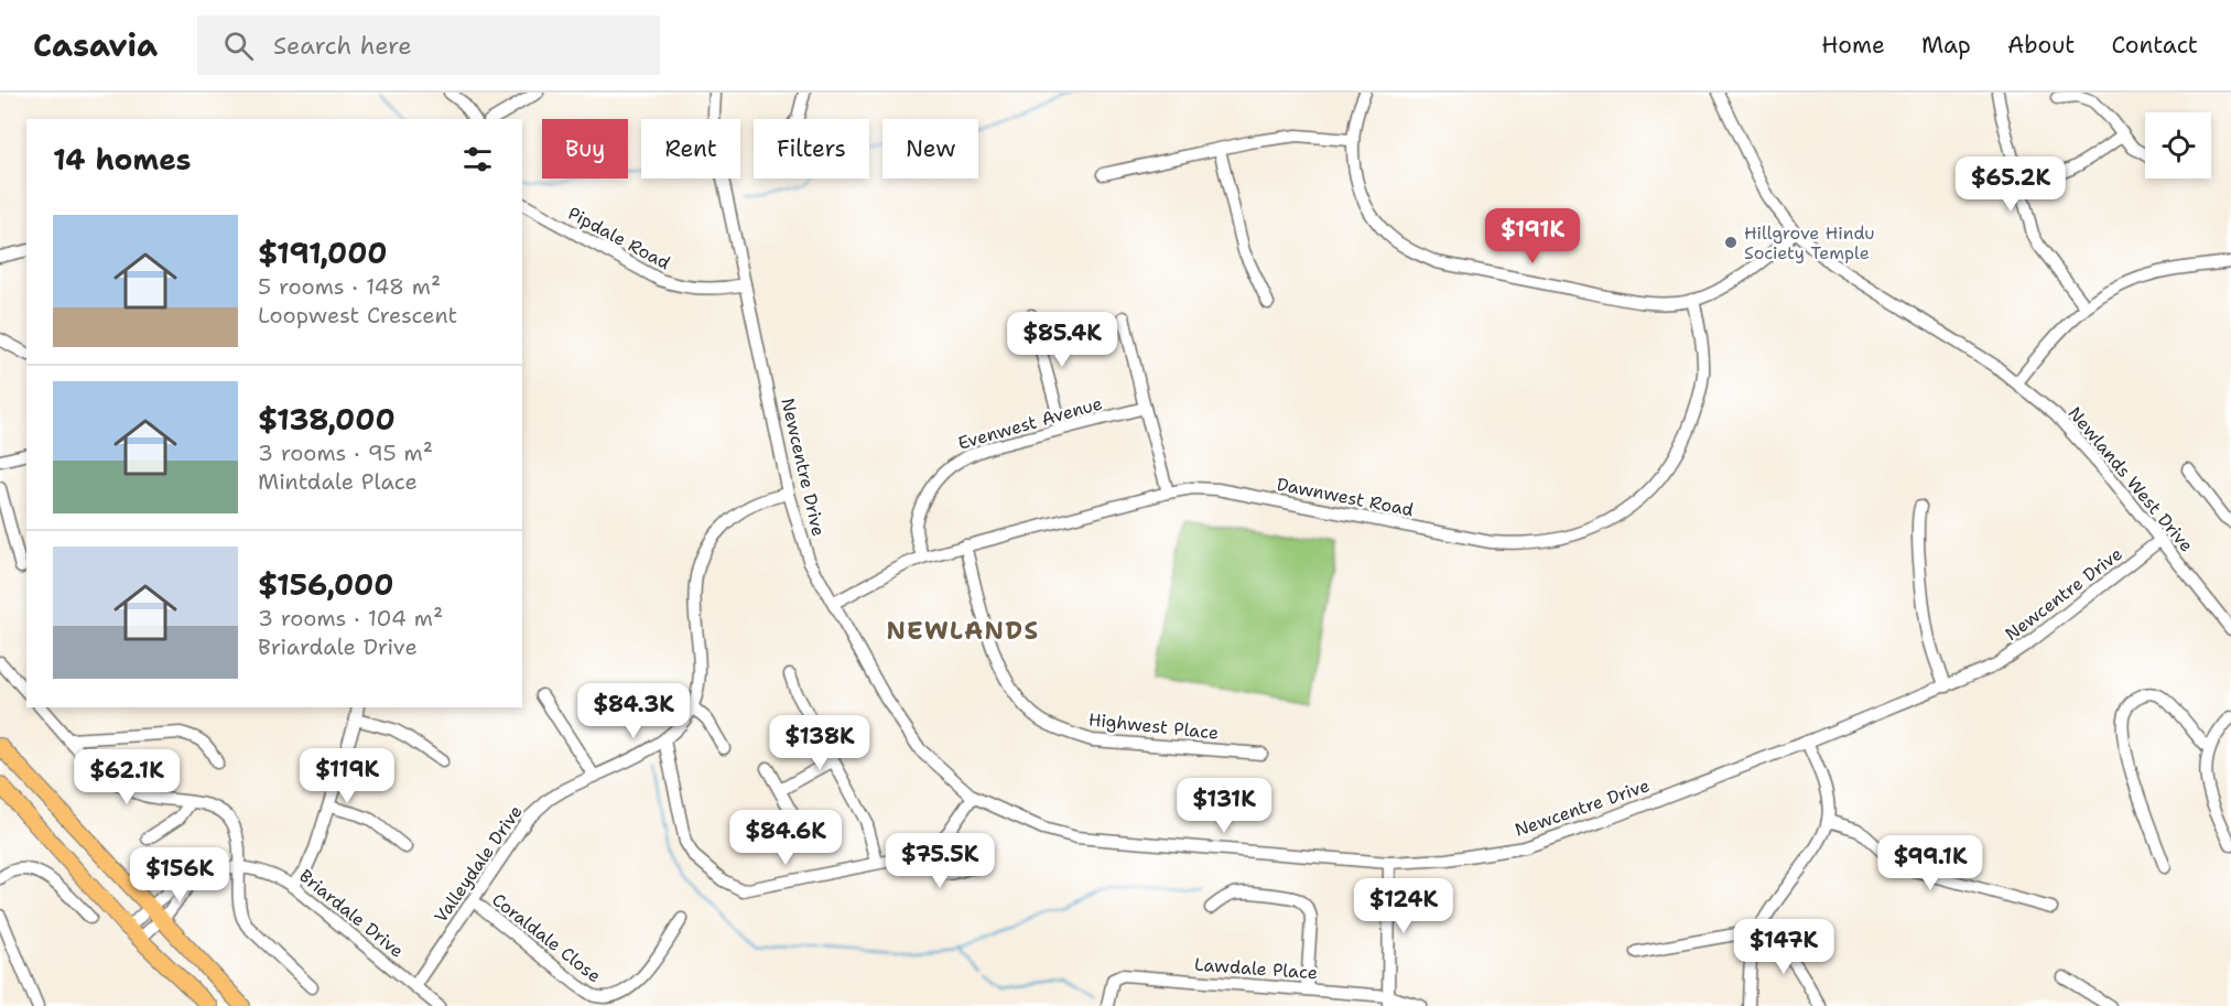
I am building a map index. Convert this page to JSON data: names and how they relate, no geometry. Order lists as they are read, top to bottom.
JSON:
{
  "streets": {
    "street": [
      "Pipdale Road",
      "Evenwest Avenue",
      "Newcentre Drive",
      "Newlands West Drive",
      "Dawnwest Road",
      "Highwest Place",
      "Valleydale Drive",
      "Briardale Drive",
      "Coraldale Close",
      "Lawdale Place"
    ]
  },
  "crossings": [
    ["Pipdale Road", "Newcentre Drive"],
    ["Evenwest Avenue", "Dawnwest Road"],
    ["Newcentre Drive", "Newlands West Drive"],
    ["Newcentre Drive", "Dawnwest Road"],
    ["Newcentre Drive", "Valleydale Drive"],
    ["Dawnwest Road", "Highwest Place"],
    ["Valleydale Drive", "Briardale Drive"],
    ["Valleydale Drive", "Coraldale Close"]
  ],
  "districts": ["NEWLANDS"],
  "places": ["Hillgrove Hindu Society Temple"],
  "page": {
    "header": "Casavia",
    "search": "Search here",
    "nav": [
      "Home",
      "Map",
      "About",
      "Contact"
    ],
    "chip": [
      "Buy",
      "Rent",
      "Filters",
      "New"
    ],
    "heading": "14 homes",
    "price": [
      "$65.2K",
      "$191K",
      "$85.4K",
      "$84.3K",
      "$138K",
      "$119K",
      "$62.1K",
      "$131K",
      "$84.6K",
      "$75.5K",
      "$99.1K",
      "$156K",
      "$124K",
      "$147K"
    ],
    "list": [
      {
        "name": "$191,000",
        "note": "5 rooms · 148 m² · Loopwest Crescent"
      },
      {
        "name": "$138,000",
        "note": "3 rooms · 95 m² · Mintdale Place"
      },
      {
        "name": "$156,000",
        "note": "3 rooms · 104 m² · Briardale Drive"
      }
    ]
  }
}
